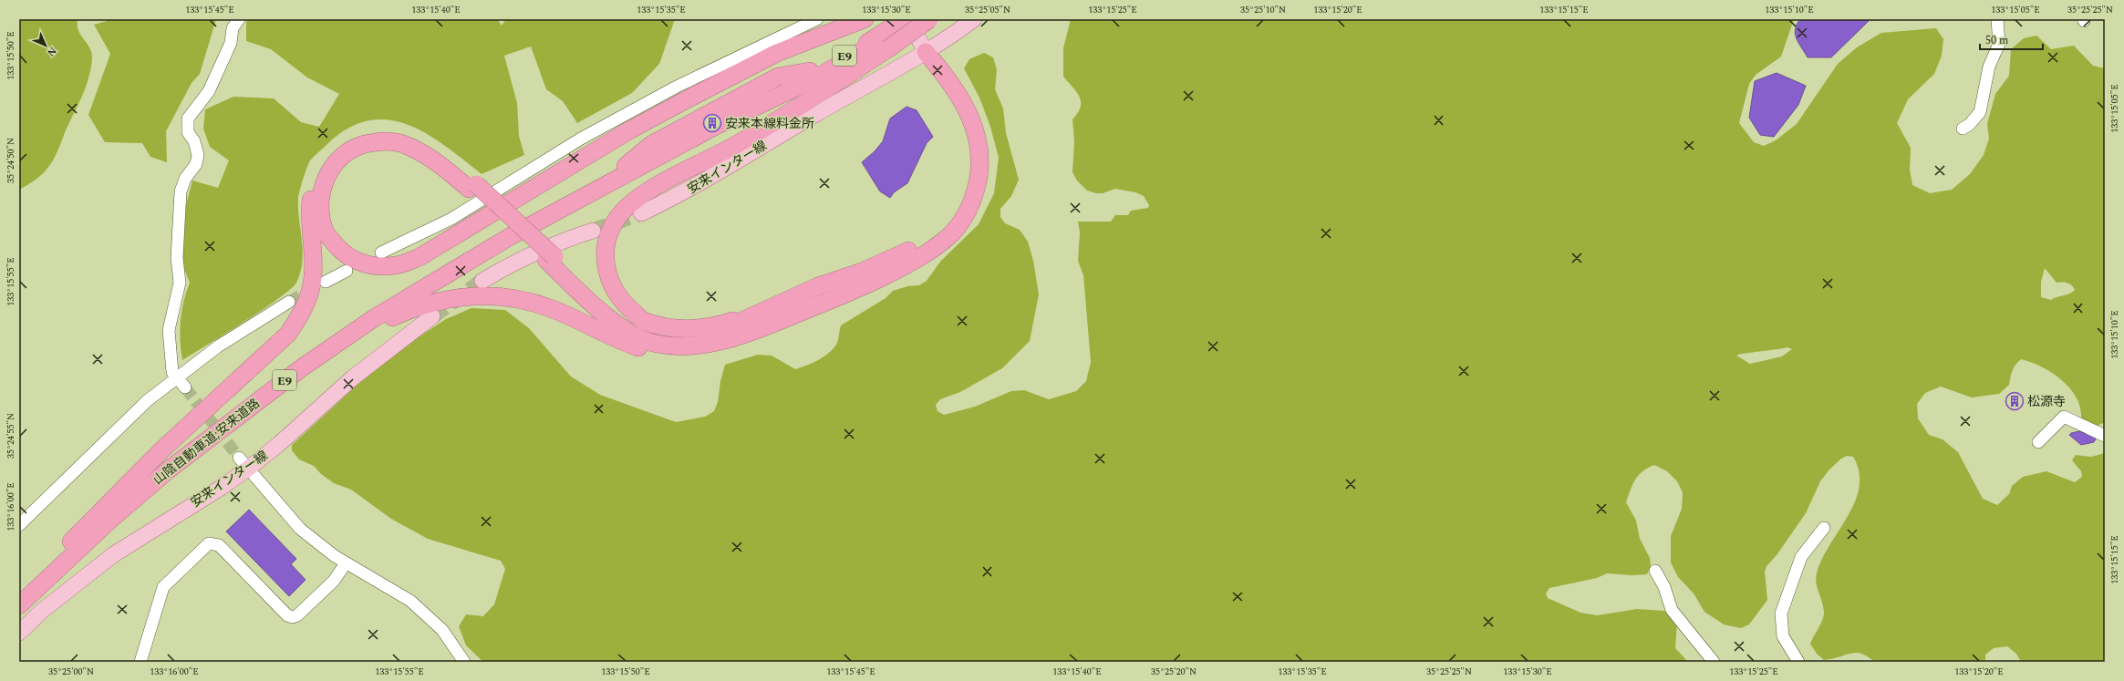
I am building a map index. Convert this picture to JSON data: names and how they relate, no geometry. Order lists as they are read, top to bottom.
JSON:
{
  "streets": {
    "highway": ["E9", "山陰自動車道;安来道路"],
    "main road": ["安来インター線"]
  },
  "crossings": [
    ["E9", "山陰自動車道;安来道路"]
  ],
  "places": {
    "building": ["安来本線料金所", "松源寺"]
  },
  "scale_bar": "50 m",
  "north": "bottom right",
  "coordinates": [
    "133°15'45\"E",
    "133°15'40\"E",
    "133°15'35\"E",
    "133°15'30\"E",
    "35°25'05\"N",
    "133°15'25\"E",
    "35°25'10\"N",
    "133°15'20\"E",
    "133°15'15\"E",
    "133°15'10\"E",
    "133°15'05\"E",
    "35°25'25\"N",
    "133°15'50\"E",
    "35°24'50\"N",
    "133°15'55\"E",
    "35°24'55\"N",
    "133°16'00\"E",
    "35°25'00\"N",
    "35°25'20\"N"
  ]
}
